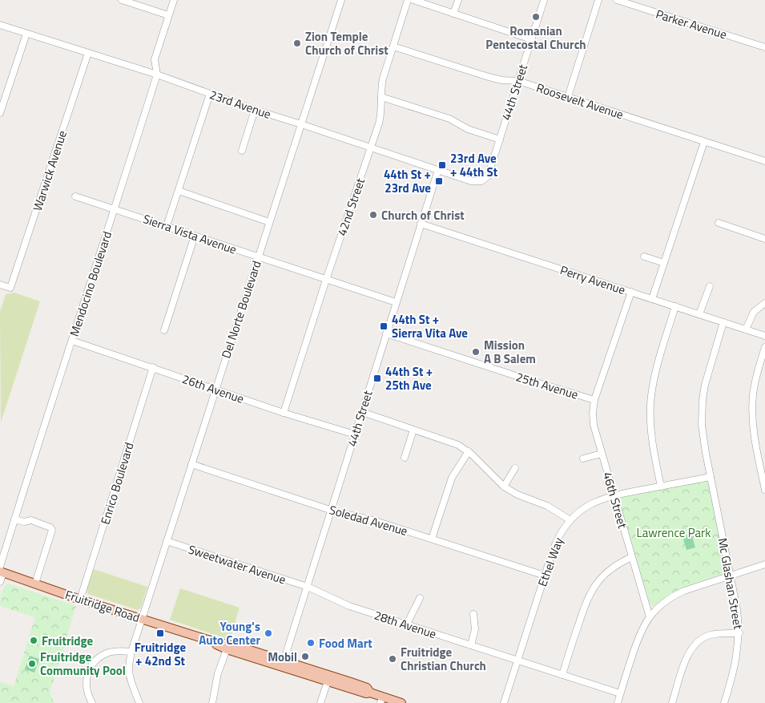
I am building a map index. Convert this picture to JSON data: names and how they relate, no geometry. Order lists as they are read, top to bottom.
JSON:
{
  "streets": {
    "main road": ["Fruitridge Road"],
    "street": [
      "Parker Avenue",
      "44th Street",
      "Roosevelt Avenue",
      "23rd Avenue",
      "Warwick Avenue",
      "42nd Street",
      "Sierra Vista Avenue",
      "Perry Avenue",
      "Mendocino Boulevard",
      "Del Norte Boulevard",
      "25th Avenue",
      "26th Avenue",
      "Enrico Boulevard",
      "46th Street",
      "Soledad Avenue",
      "Ethel Way",
      "Sweetwater Avenue",
      "Mc Glashan Street",
      "28th Avenue"
    ]
  },
  "crossings": [
    ["44th Street", "Roosevelt Avenue"],
    ["44th Street", "23rd Avenue"],
    ["44th Street", "Sierra Vista Avenue"],
    ["44th Street", "Perry Avenue"],
    ["44th Street", "25th Avenue"],
    ["44th Street", "26th Avenue"],
    ["44th Street", "Soledad Avenue"],
    ["44th Street", "Sweetwater Avenue"],
    ["44th Street", "Fruitridge Road"],
    ["44th Street", "28th Avenue"],
    ["Roosevelt Avenue", "42nd Street"],
    ["23rd Avenue", "Warwick Avenue"],
    ["23rd Avenue", "42nd Street"],
    ["23rd Avenue", "Mendocino Boulevard"],
    ["23rd Avenue", "Del Norte Boulevard"],
    ["42nd Street", "Sierra Vista Avenue"],
    ["42nd Street", "26th Avenue"],
    ["Sierra Vista Avenue", "Mendocino Boulevard"],
    ["Sierra Vista Avenue", "Del Norte Boulevard"],
    ["Perry Avenue", "46th Street"],
    ["Perry Avenue", "Mc Glashan Street"],
    ["Mendocino Boulevard", "26th Avenue"],
    ["Mendocino Boulevard", "Fruitridge Road"],
    ["Del Norte Boulevard", "26th Avenue"],
    ["Del Norte Boulevard", "Soledad Avenue"],
    ["Del Norte Boulevard", "Sweetwater Avenue"],
    ["Del Norte Boulevard", "Fruitridge Road"],
    ["25th Avenue", "46th Street"],
    ["26th Avenue", "Enrico Boulevard"],
    ["Enrico Boulevard", "Fruitridge Road"],
    ["46th Street", "Ethel Way"],
    ["Soledad Avenue", "Ethel Way"],
    ["Ethel Way", "Mc Glashan Street"],
    ["Ethel Way", "28th Avenue"],
    ["Sweetwater Avenue", "28th Avenue"]
  ],
  "parks": ["Lawrence Park"],
  "places": {
    "other": [
      "Romanian Pentecostal Church",
      "Zion Temple Church of Christ",
      "Church of Christ",
      "Mission A B Salem",
      "Young's Auto Center",
      "Fruitridge",
      "Food Mart",
      "Mobil",
      "Fruitridge Christian Church",
      "Fruitridge Community Pool"
    ],
    "transit": [
      "23rd Ave + 44th St",
      "44th St + 23rd Ave",
      "44th St + Sierra Vita Ave",
      "44th St + 25th Ave",
      "Fruitridge + 42nd St"
    ]
  }
}
